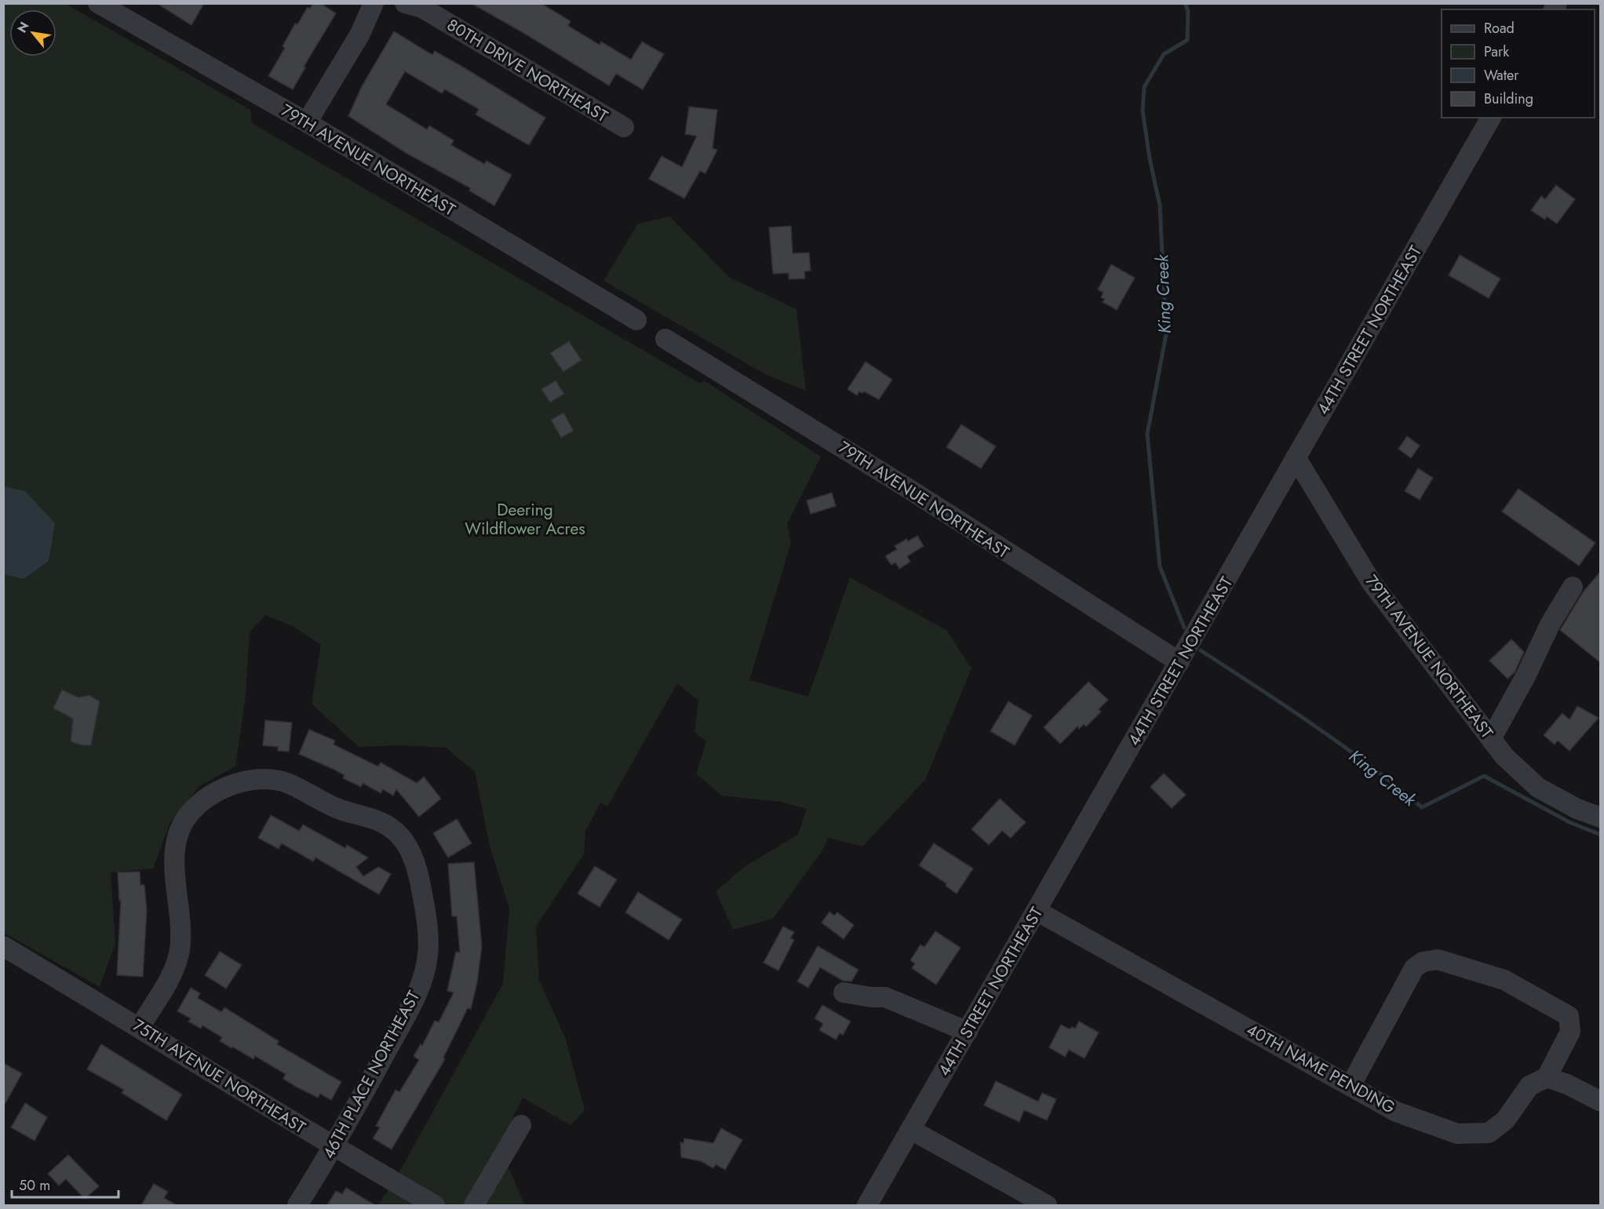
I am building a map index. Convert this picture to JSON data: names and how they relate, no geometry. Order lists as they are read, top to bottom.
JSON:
{
  "streets": {
    "street": [
      "80TH DRIVE NORTHEAST",
      "79TH AVENUE NORTHEAST",
      "44TH STREET NORTHEAST",
      "40TH NAME PENDING",
      "46TH PLACE NORTHEAST",
      "75TH AVENUE NORTHEAST"
    ]
  },
  "crossings": [
    ["79TH AVENUE NORTHEAST", "44TH STREET NORTHEAST"],
    ["44TH STREET NORTHEAST", "40TH NAME PENDING"],
    ["46TH PLACE NORTHEAST", "75TH AVENUE NORTHEAST"]
  ],
  "water": ["King Creek"],
  "parks": ["Deering Wildflower Acres"],
  "legend": [
    "Road",
    "Park",
    "Water",
    "Building"
  ],
  "scale_bar": "50 m",
  "north": "top left"
}
